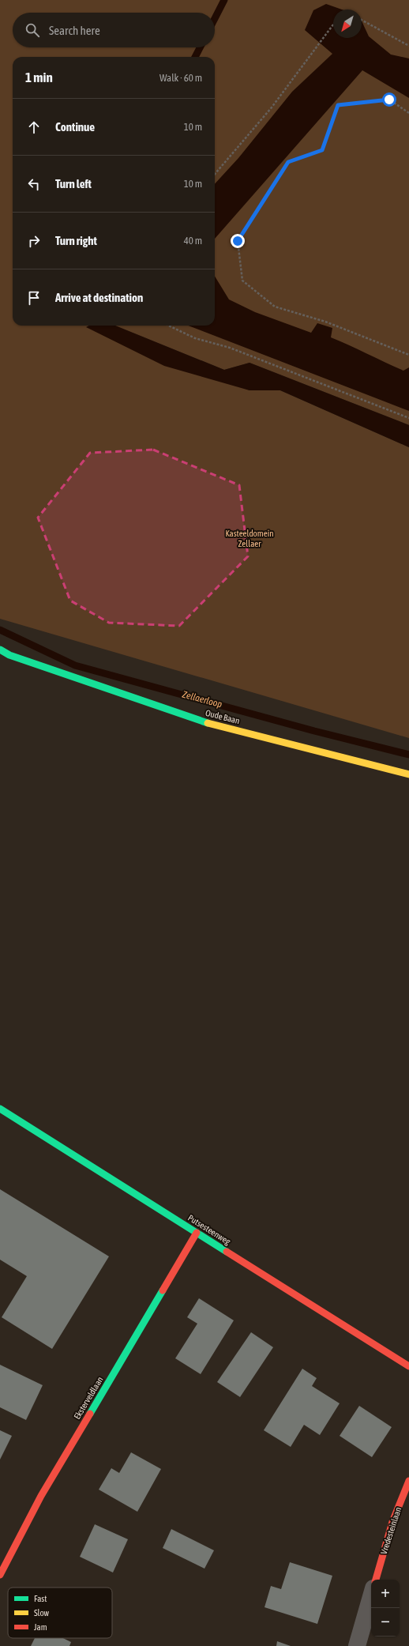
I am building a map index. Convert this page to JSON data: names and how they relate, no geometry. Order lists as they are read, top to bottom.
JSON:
{
  "streets": {
    "street": [
      "Oude Baan",
      "Putsesteenweg",
      "Eksterveldlaan",
      "Vredesteinlaan"
    ]
  },
  "crossings": [
    ["Putsesteenweg", "Eksterveldlaan"]
  ],
  "water": ["Zellaerloop"],
  "parks": ["Kasteeldomein Zellaer"],
  "legend": ["Fast", "Slow", "Jam"],
  "north": "bottom left",
  "page": {
    "search": "Search here",
    "heading": ["1 min", "Walk · 60 m"],
    "list": [
      ["Continue", "10 m"],
      ["Turn left", "10 m"],
      ["Turn right", "40 m"],
      "Arrive at destination"
    ],
    "map_buttons": ["+", "−"]
  }
}
